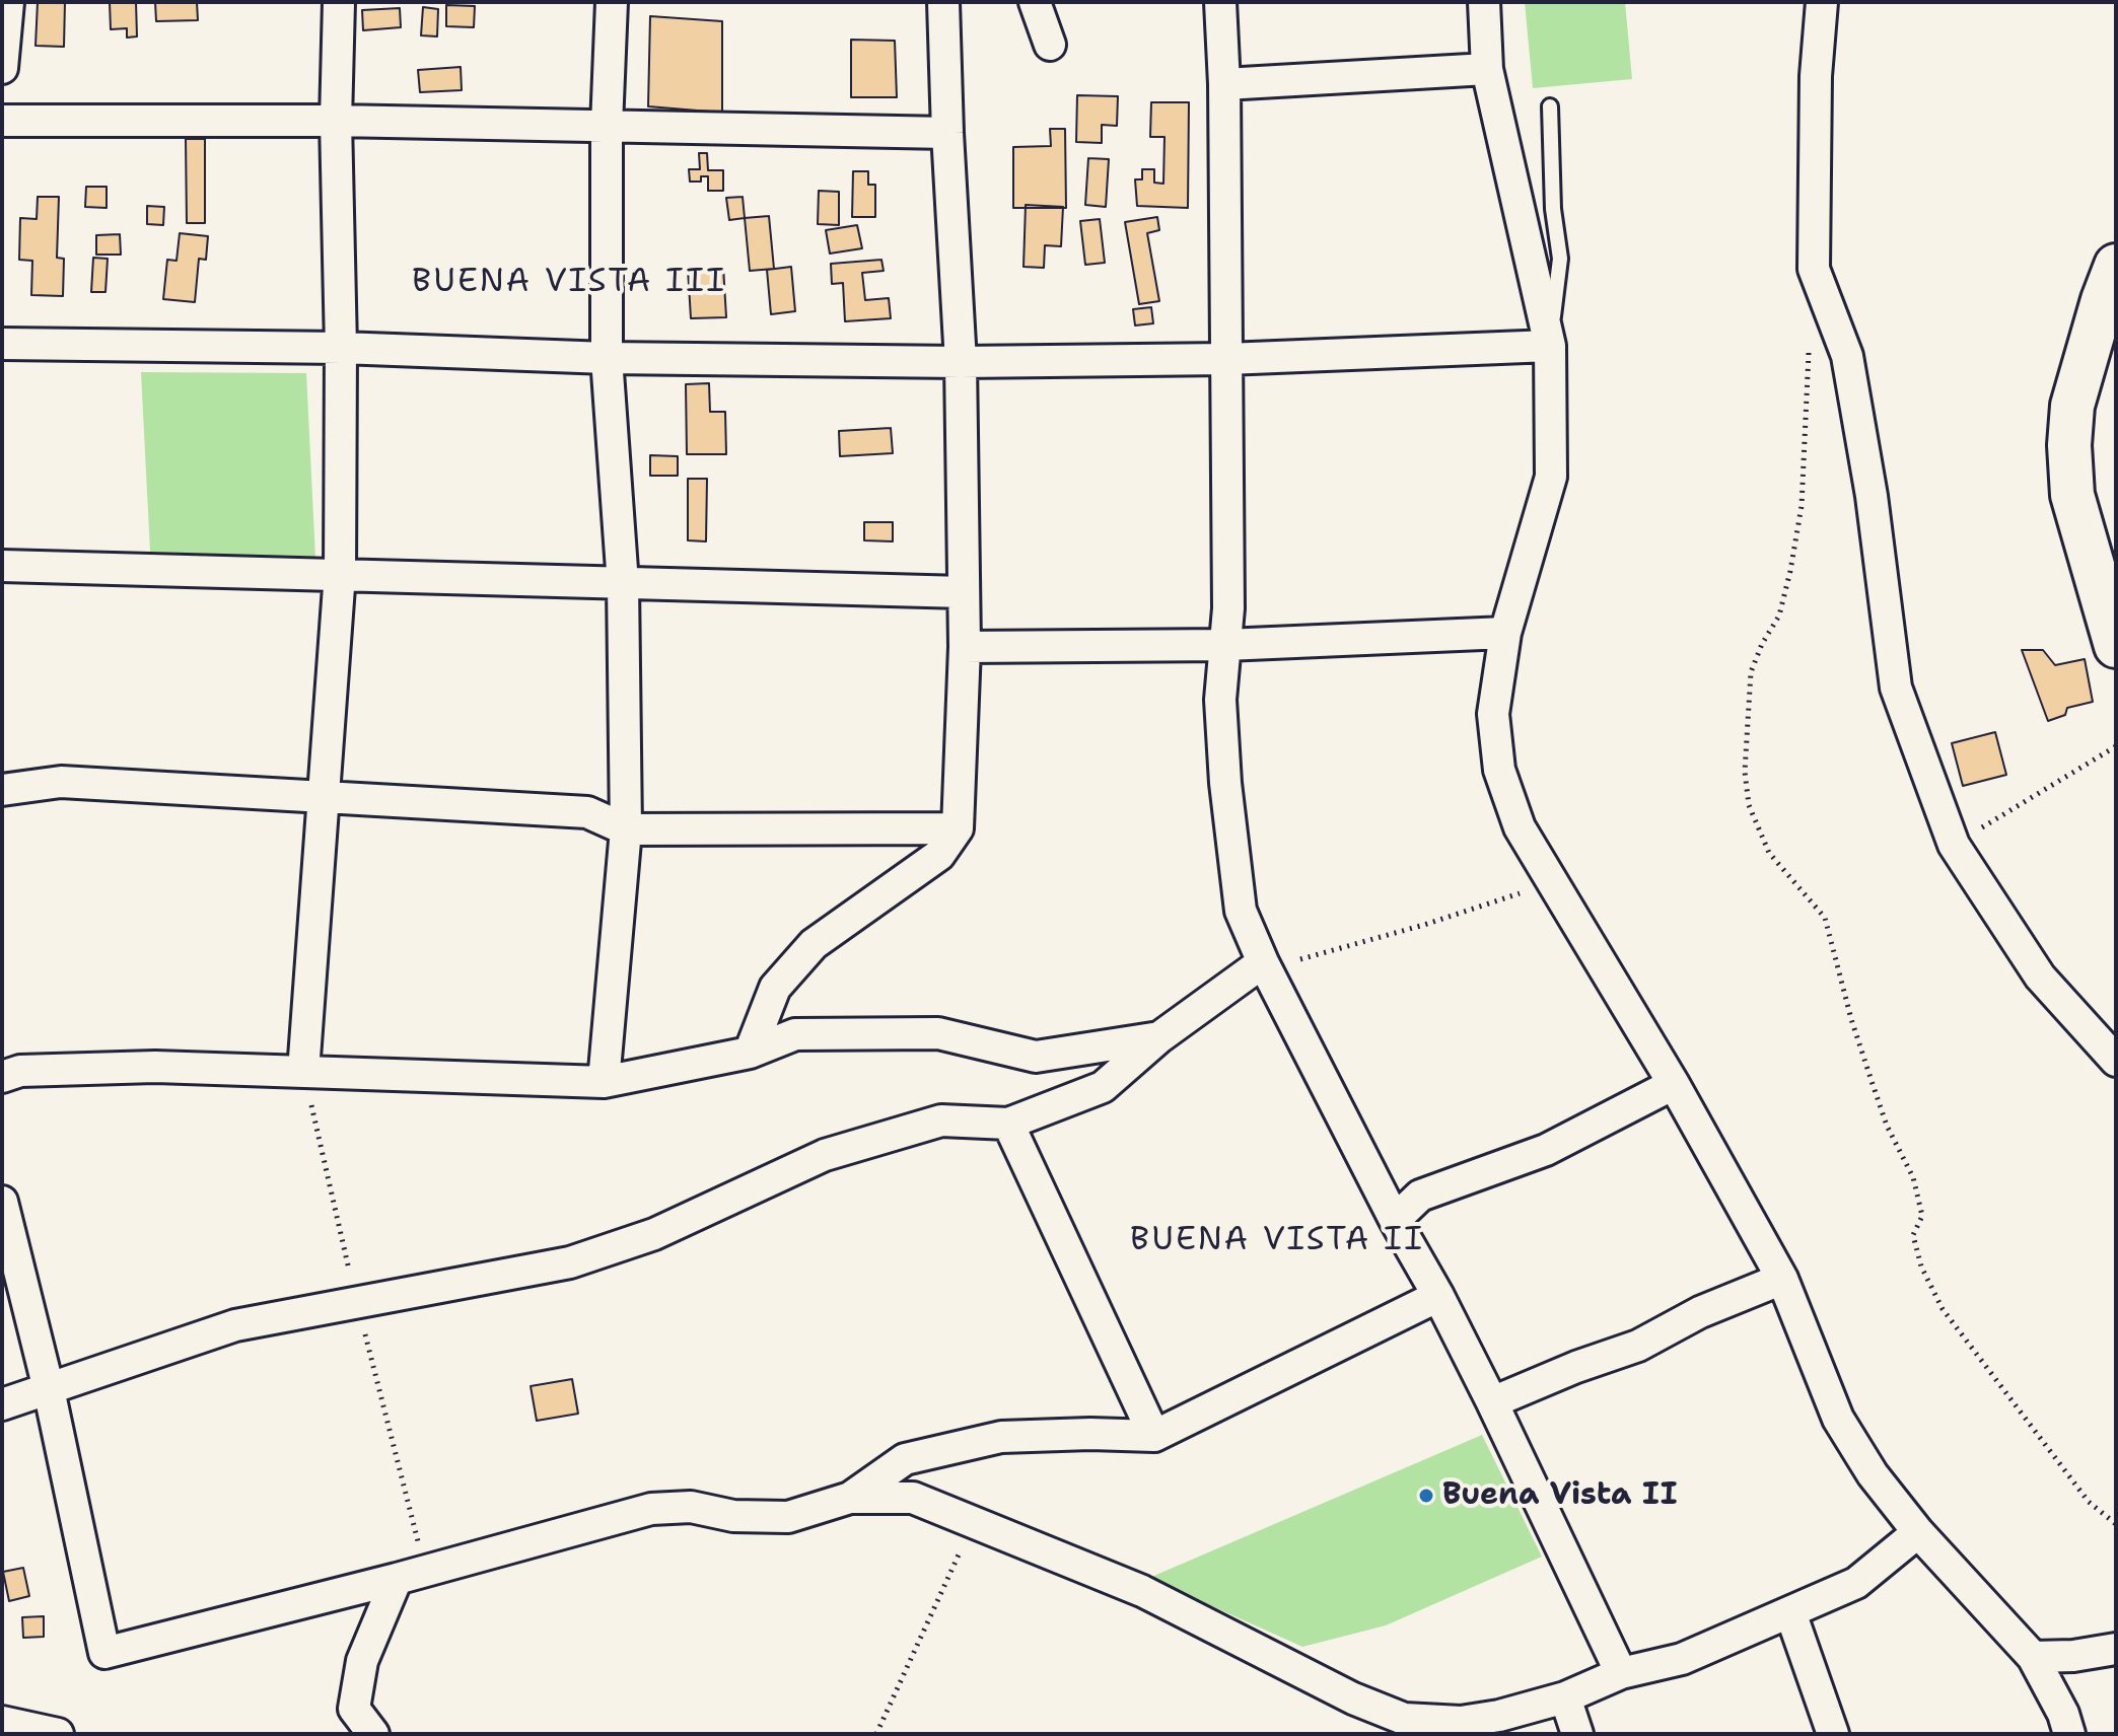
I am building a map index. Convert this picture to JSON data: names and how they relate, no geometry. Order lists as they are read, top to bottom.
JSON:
{
  "districts": ["BUENA VISTA III", "BUENA VISTA II"],
  "places": ["Buena Vista II"]
}
